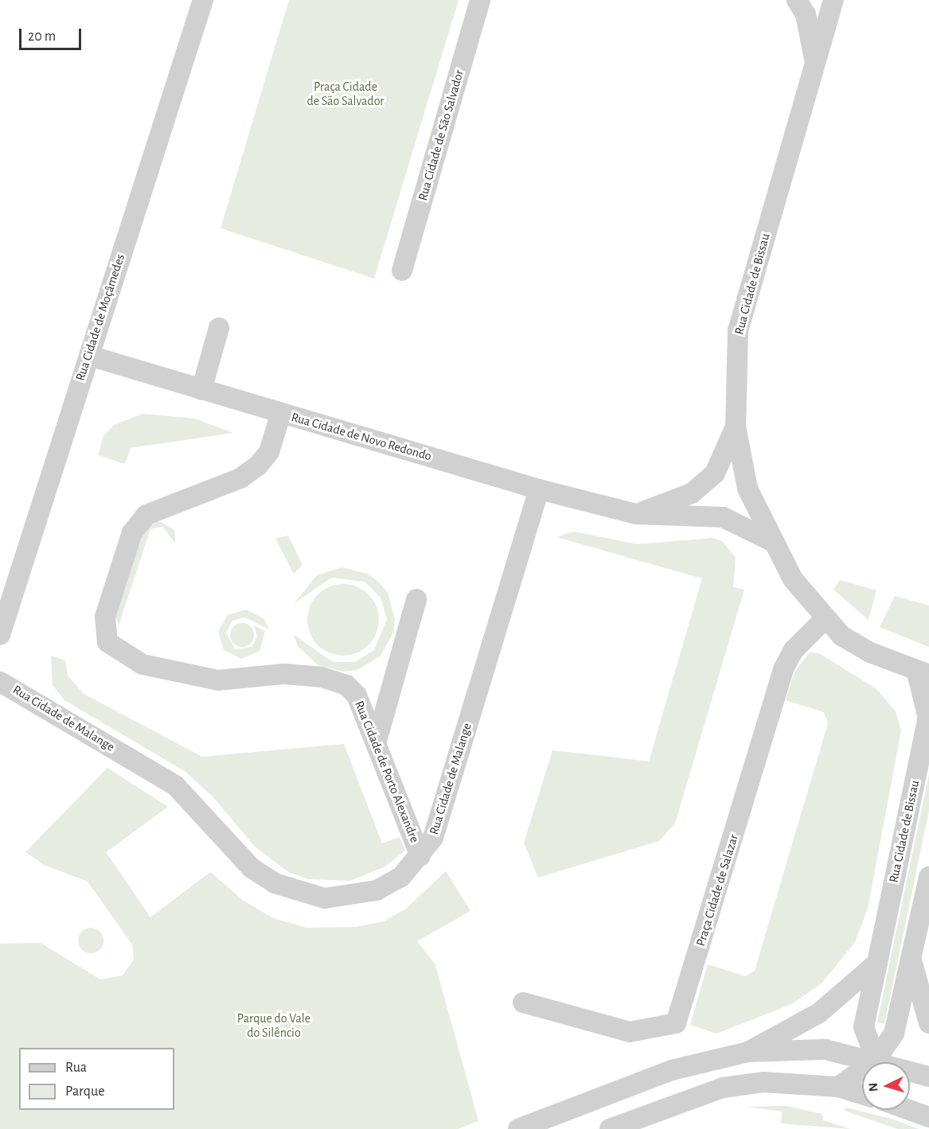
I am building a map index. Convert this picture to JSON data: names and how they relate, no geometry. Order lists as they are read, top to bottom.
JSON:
{
  "streets": {
    "street": [
      "Rua Cidade de São Salvador",
      "Rua Cidade de Bissau",
      "Rua Cidade de Moçâmedes",
      "Rua Cidade de Novo Redondo",
      "Rua Cidade de Malange",
      "Rua Cidade de Porto Alexandre",
      "Praça Cidade de Salazar"
    ]
  },
  "crossings": [
    ["Rua Cidade de Bissau", "Rua Cidade de Novo Redondo"],
    ["Rua Cidade de Bissau", "Praça Cidade de Salazar"],
    ["Rua Cidade de Moçâmedes", "Rua Cidade de Novo Redondo"],
    ["Rua Cidade de Novo Redondo", "Rua Cidade de Malange"],
    ["Rua Cidade de Novo Redondo", "Rua Cidade de Porto Alexandre"],
    ["Rua Cidade de Malange", "Rua Cidade de Porto Alexandre"]
  ],
  "parks": ["Praça Cidade de São Salvador", "Parque do Vale do Silêncio"],
  "legend": ["Rua", "Parque"],
  "scale_bar": "20 m",
  "north": "left"
}
